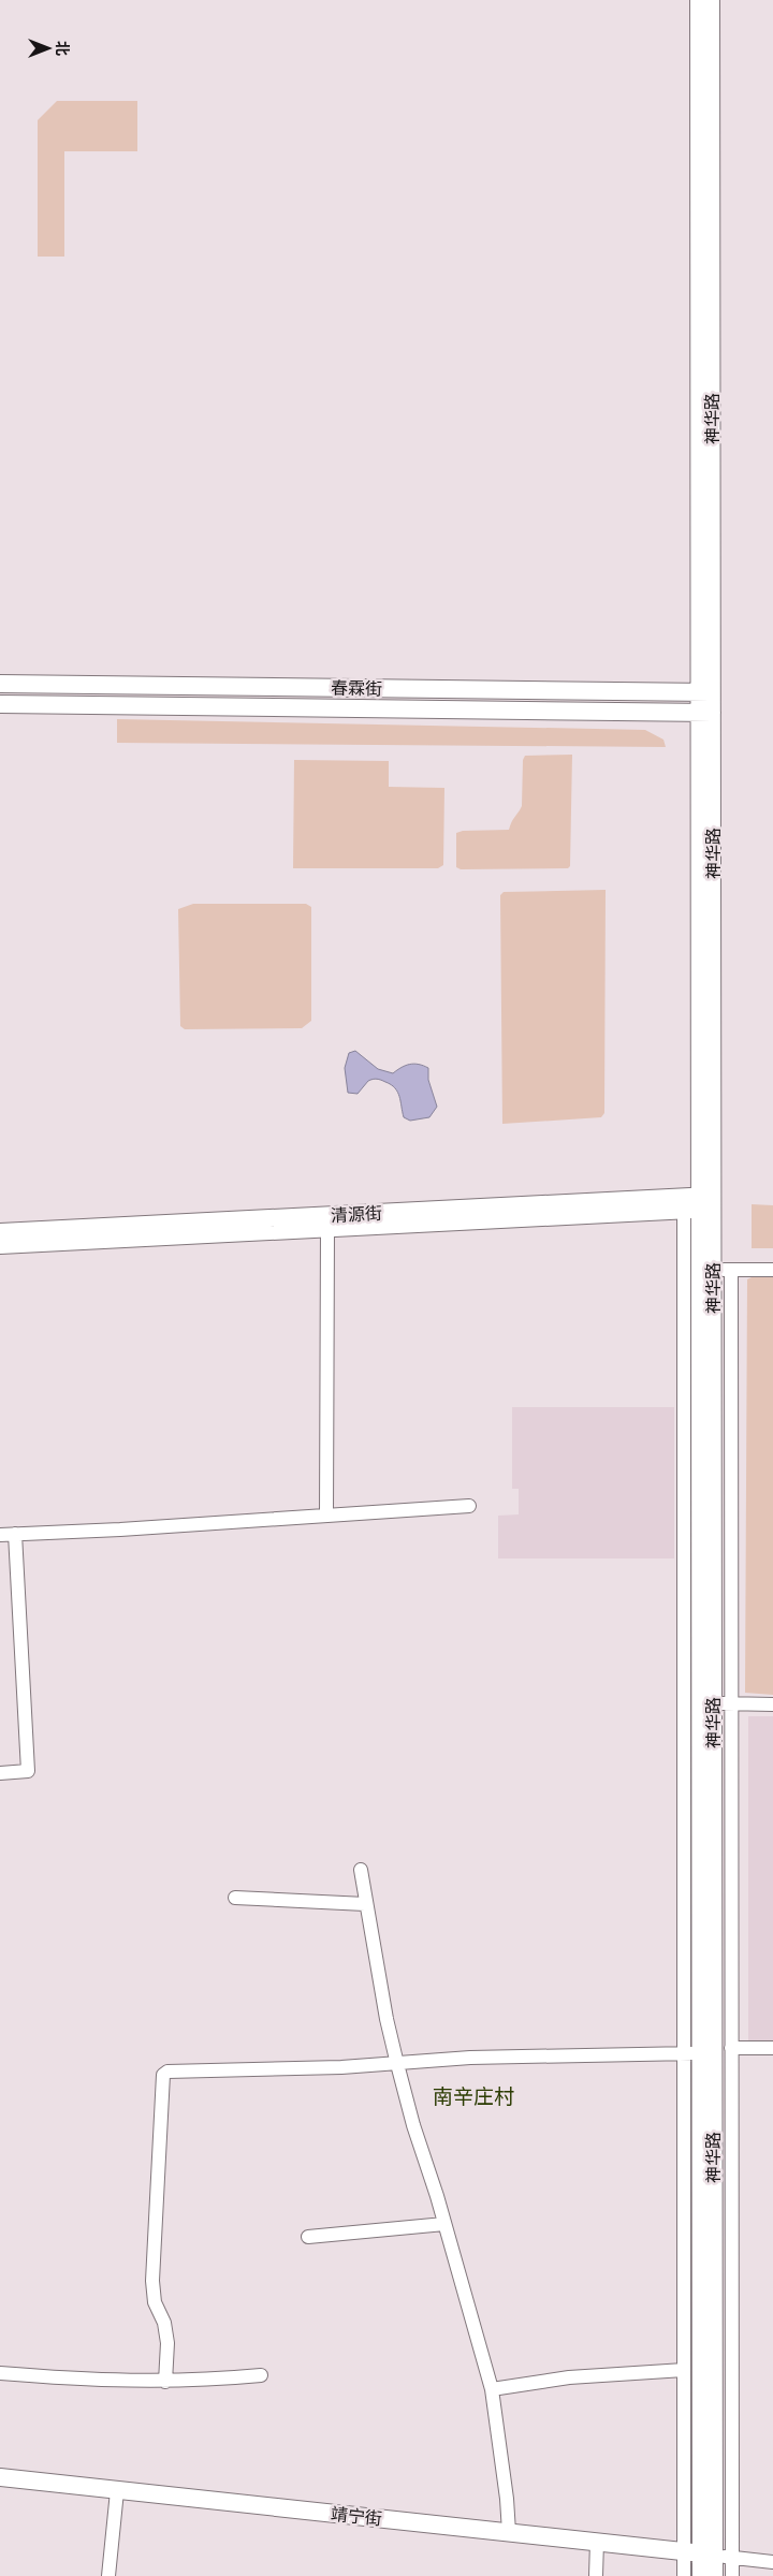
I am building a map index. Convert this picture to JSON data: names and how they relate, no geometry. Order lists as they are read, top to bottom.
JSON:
{
  "streets": {
    "main road": [
      "神华路",
      "春霖街",
      "清源街",
      "靖宁街"
    ]
  },
  "crossings": [
    ["神华路", "春霖街"],
    ["神华路", "清源街"],
    ["神华路", "靖宁街"]
  ],
  "districts": ["南辛庄村"],
  "north": "right"
}
